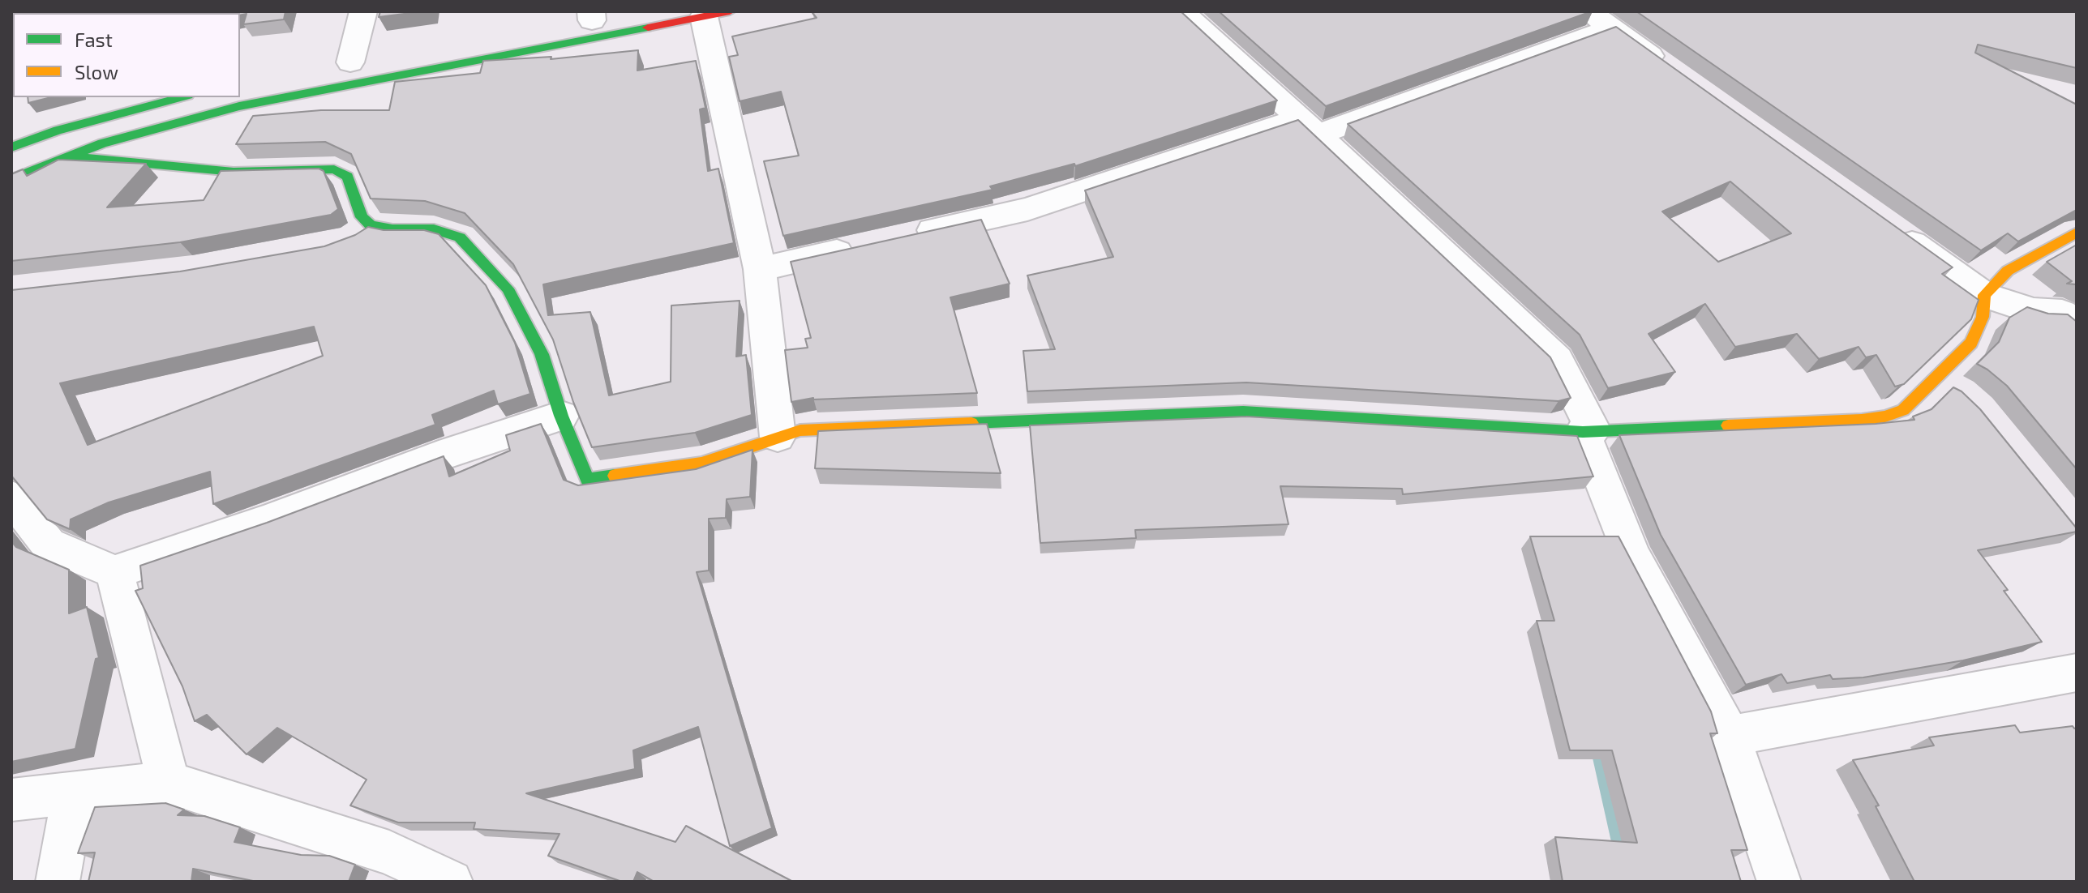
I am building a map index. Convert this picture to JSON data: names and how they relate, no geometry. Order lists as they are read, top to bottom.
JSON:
{
  "legend": ["Fast", "Slow"]
}
